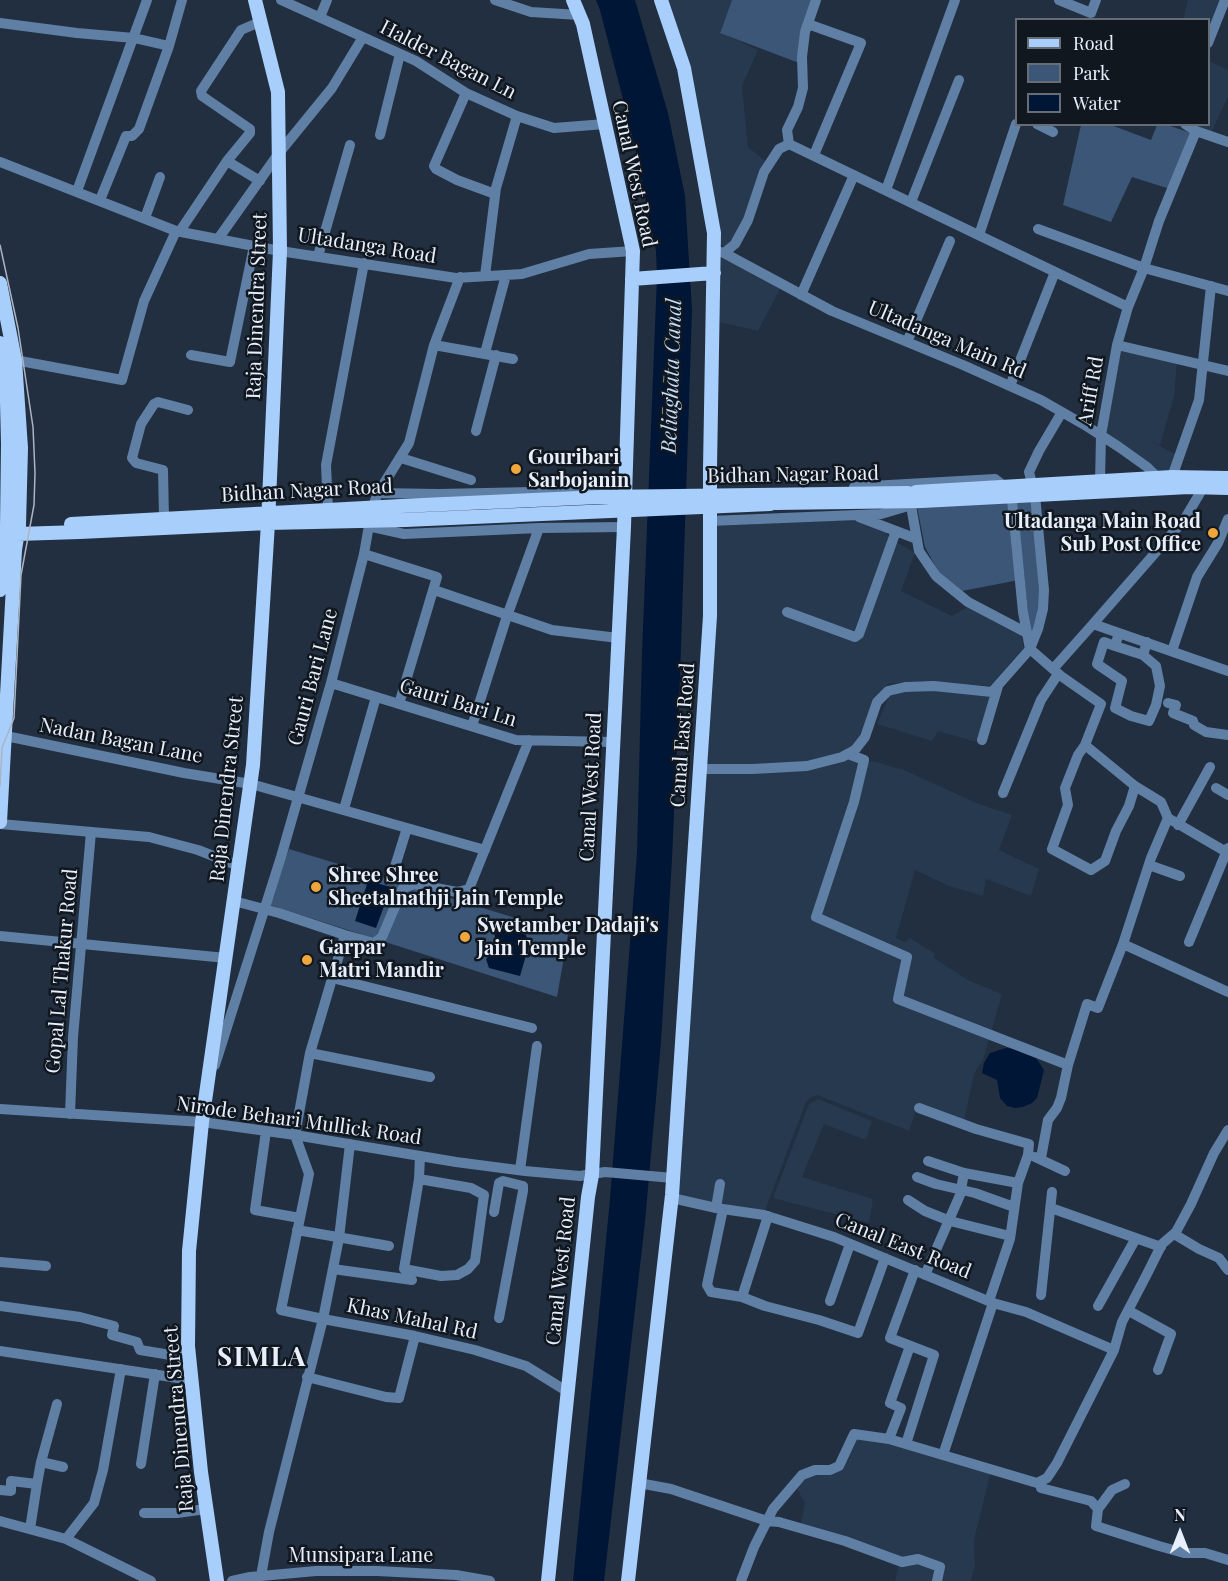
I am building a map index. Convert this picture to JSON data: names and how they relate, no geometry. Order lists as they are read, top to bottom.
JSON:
{
  "streets": {
    "main road": [
      "Canal West Road",
      "Raja Dinendra Street",
      "Bidhan Nagar Road",
      "Canal East Road"
    ],
    "street": [
      "Halder Bagan Ln",
      "Ultadanga Road",
      "Ultadanga Main Rd",
      "Ariff Rd",
      "Gauri Bari Lane",
      "Gauri Bari Ln",
      "Nadan Bagan Lane",
      "Gopal Lal Thakur Road",
      "Nirode Behari Mullick Road",
      "Khas Mahal Rd",
      "Munsipara Lane"
    ]
  },
  "crossings": [
    ["Halder Bagan Ln", "Canal West Road"],
    ["Canal West Road", "Ultadanga Road"],
    ["Canal West Road", "Gauri Bari Ln"],
    ["Canal West Road", "Nirode Behari Mullick Road"],
    ["Canal West Road", "Khas Mahal Rd"],
    ["Ultadanga Road", "Raja Dinendra Street"],
    ["Ultadanga Road", "Gauri Bari Lane"],
    ["Raja Dinendra Street", "Bidhan Nagar Road"],
    ["Raja Dinendra Street", "Gauri Bari Lane"],
    ["Raja Dinendra Street", "Nadan Bagan Lane"],
    ["Raja Dinendra Street", "Nirode Behari Mullick Road"],
    ["Ultadanga Main Rd", "Ariff Rd"],
    ["Ultadanga Main Rd", "Bidhan Nagar Road"],
    ["Ultadanga Main Rd", "Canal East Road"],
    ["Ariff Rd", "Bidhan Nagar Road"],
    ["Bidhan Nagar Road", "Gauri Bari Lane"],
    ["Gauri Bari Lane", "Gauri Bari Ln"],
    ["Gauri Bari Lane", "Nadan Bagan Lane"],
    ["Canal East Road", "Nirode Behari Mullick Road"],
    ["Gopal Lal Thakur Road", "Nirode Behari Mullick Road"],
    ["Khas Mahal Rd", "Munsipara Lane"]
  ],
  "districts": ["SIMLA"],
  "water": ["Beliāghāta Canal"],
  "places": [
    "Gouribari Sarbojanin",
    "Ultadanga Main Road Sub Post Office",
    "Shree Shree Sheetalnathji Jain Temple",
    "Swetamber Dadaji's Jain Temple",
    "Garpar Matri Mandir"
  ],
  "legend": ["Road", "Park", "Water"],
  "north": "top"
}
